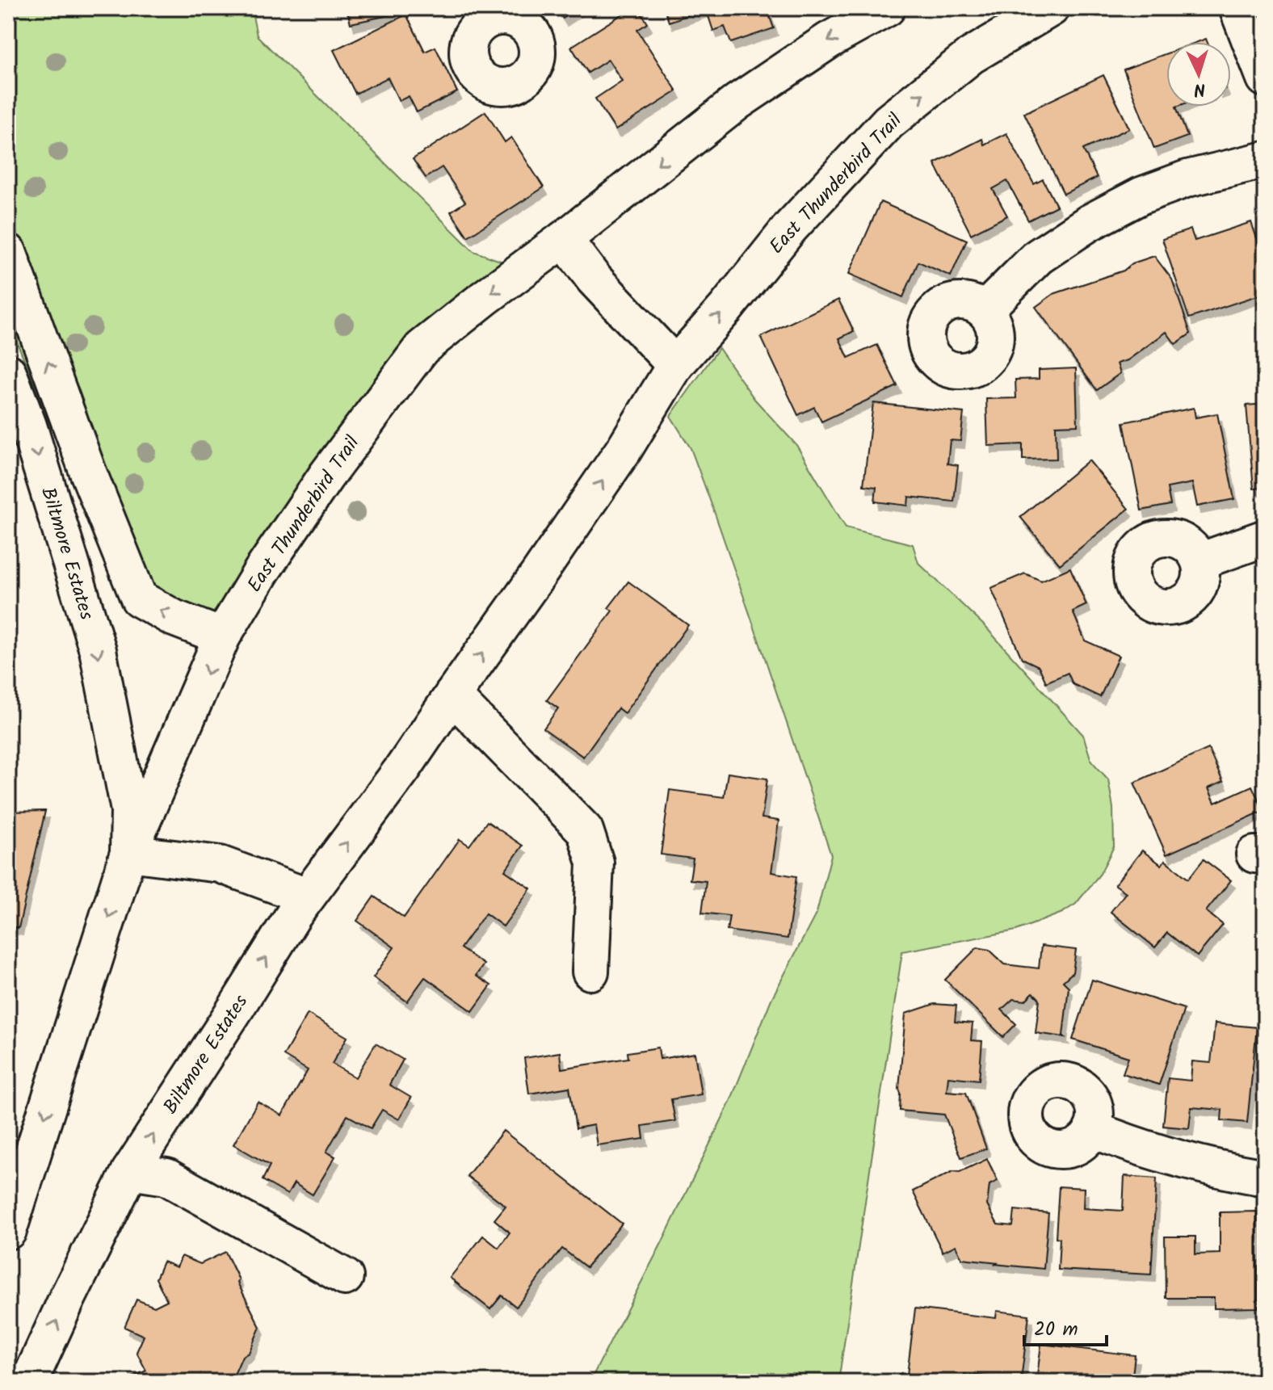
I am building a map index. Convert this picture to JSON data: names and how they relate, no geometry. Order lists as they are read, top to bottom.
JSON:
{
  "streets": {
    "street": ["East Thunderbird Trail", "Biltmore Estates"]
  },
  "crossings": [
    ["East Thunderbird Trail", "Biltmore Estates"]
  ],
  "scale_bar": "20 m",
  "north": "bottom"
}
